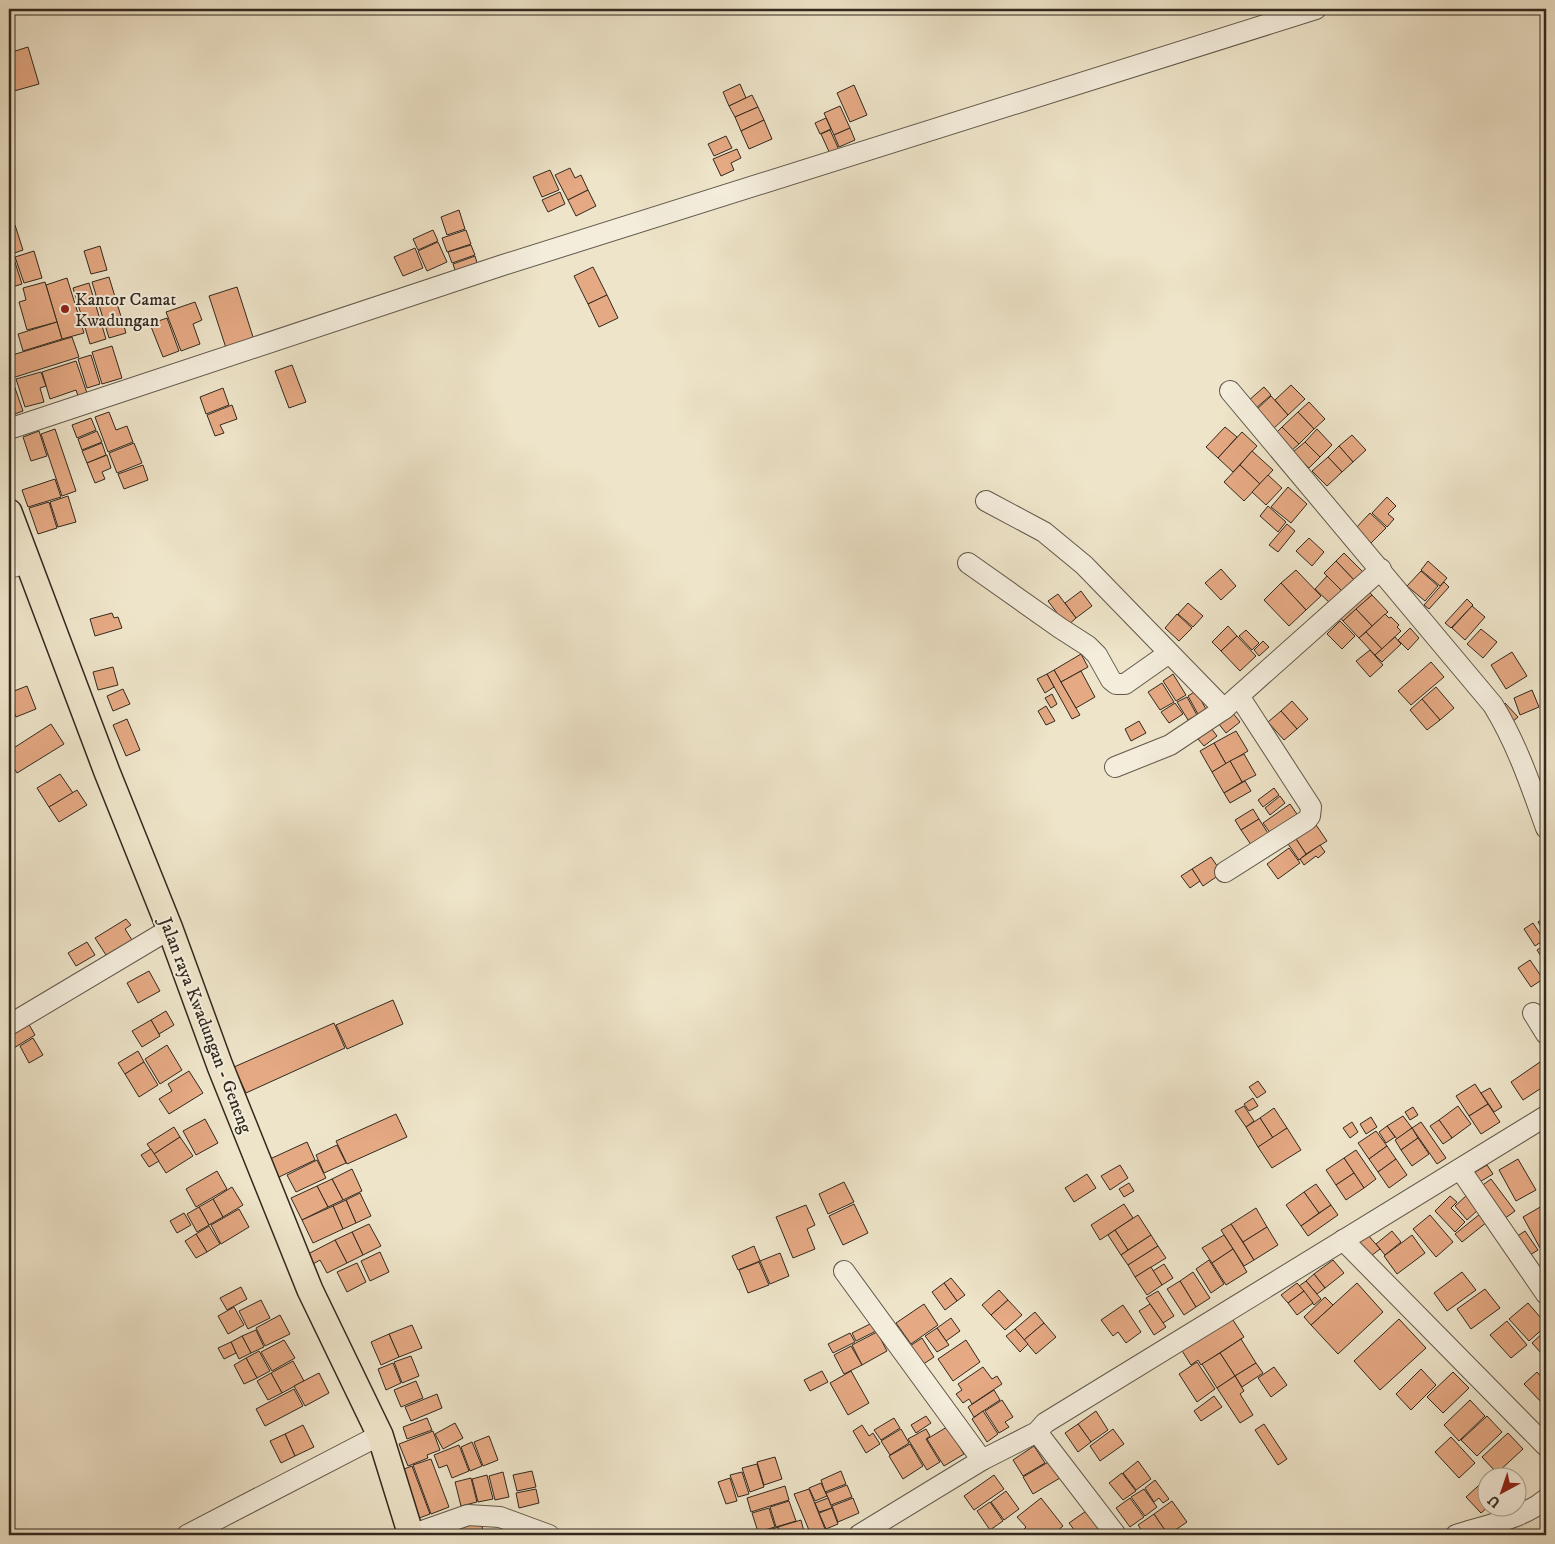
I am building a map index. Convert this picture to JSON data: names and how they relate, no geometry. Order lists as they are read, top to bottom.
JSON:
{
  "streets": {
    "main road": ["Jalan raya Kwadungan - Geneng"]
  },
  "places": ["Kantor Camat Kwadungan"],
  "north": "bottom left"
}
